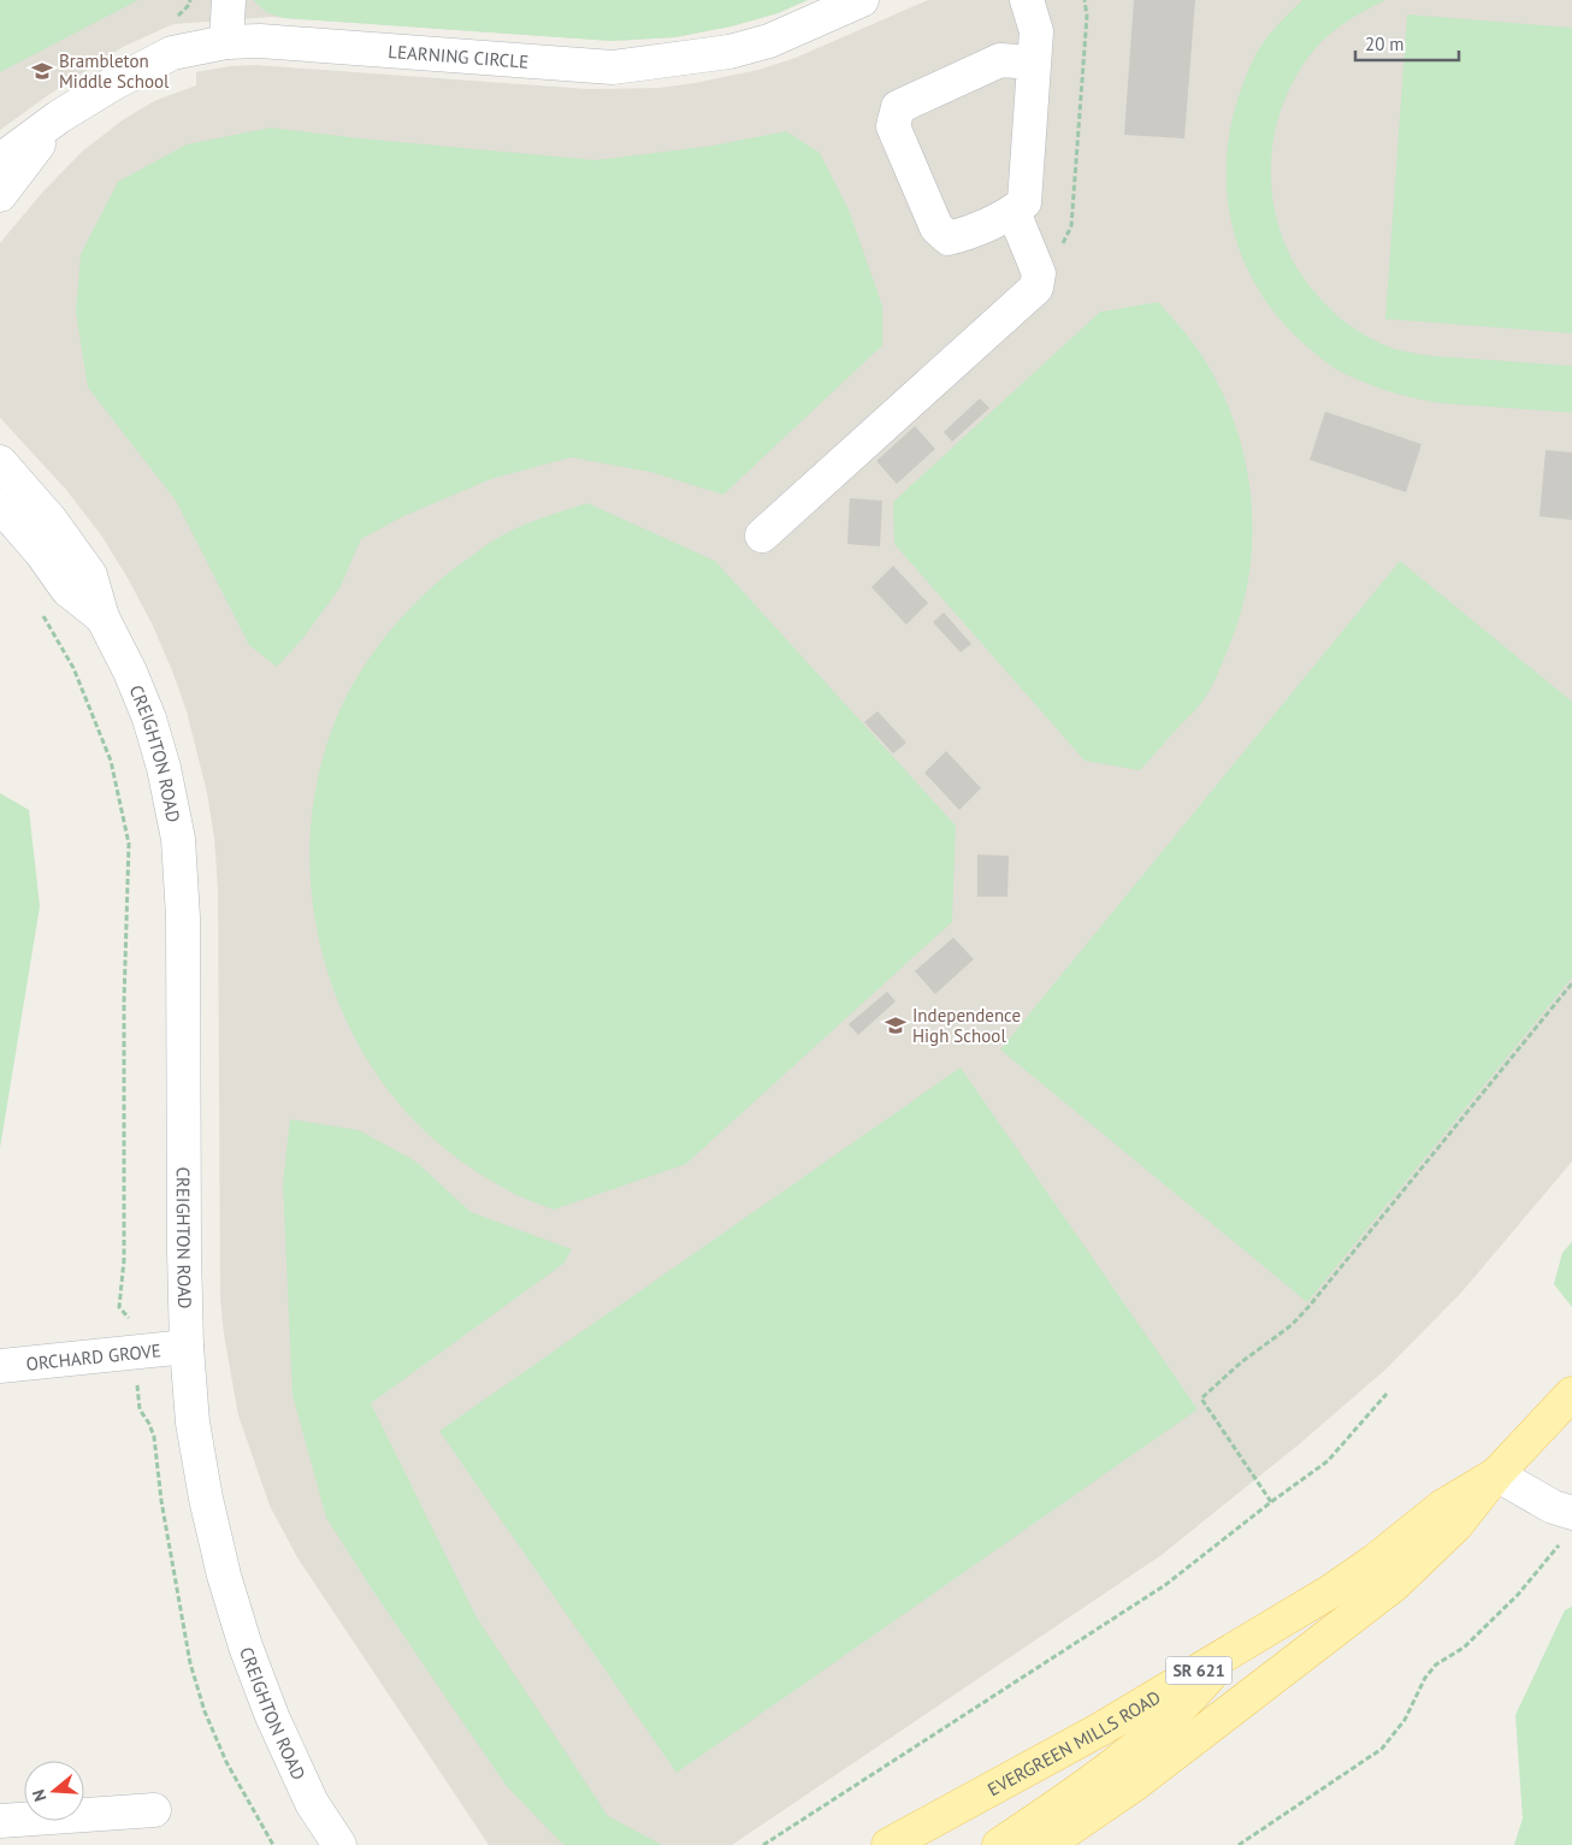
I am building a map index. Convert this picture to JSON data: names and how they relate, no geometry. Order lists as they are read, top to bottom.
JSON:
{
  "streets": {
    "main road": ["SR 621", "EVERGREEN MILLS ROAD"],
    "street": ["LEARNING CIRCLE", "CREIGHTON ROAD", "ORCHARD GROVE"]
  },
  "crossings": [
    ["CREIGHTON ROAD", "ORCHARD GROVE"]
  ],
  "places": {
    "school or university": ["Brambleton Middle School", "Independence High School"]
  },
  "scale_bar": "20 m",
  "north": "left"
}
